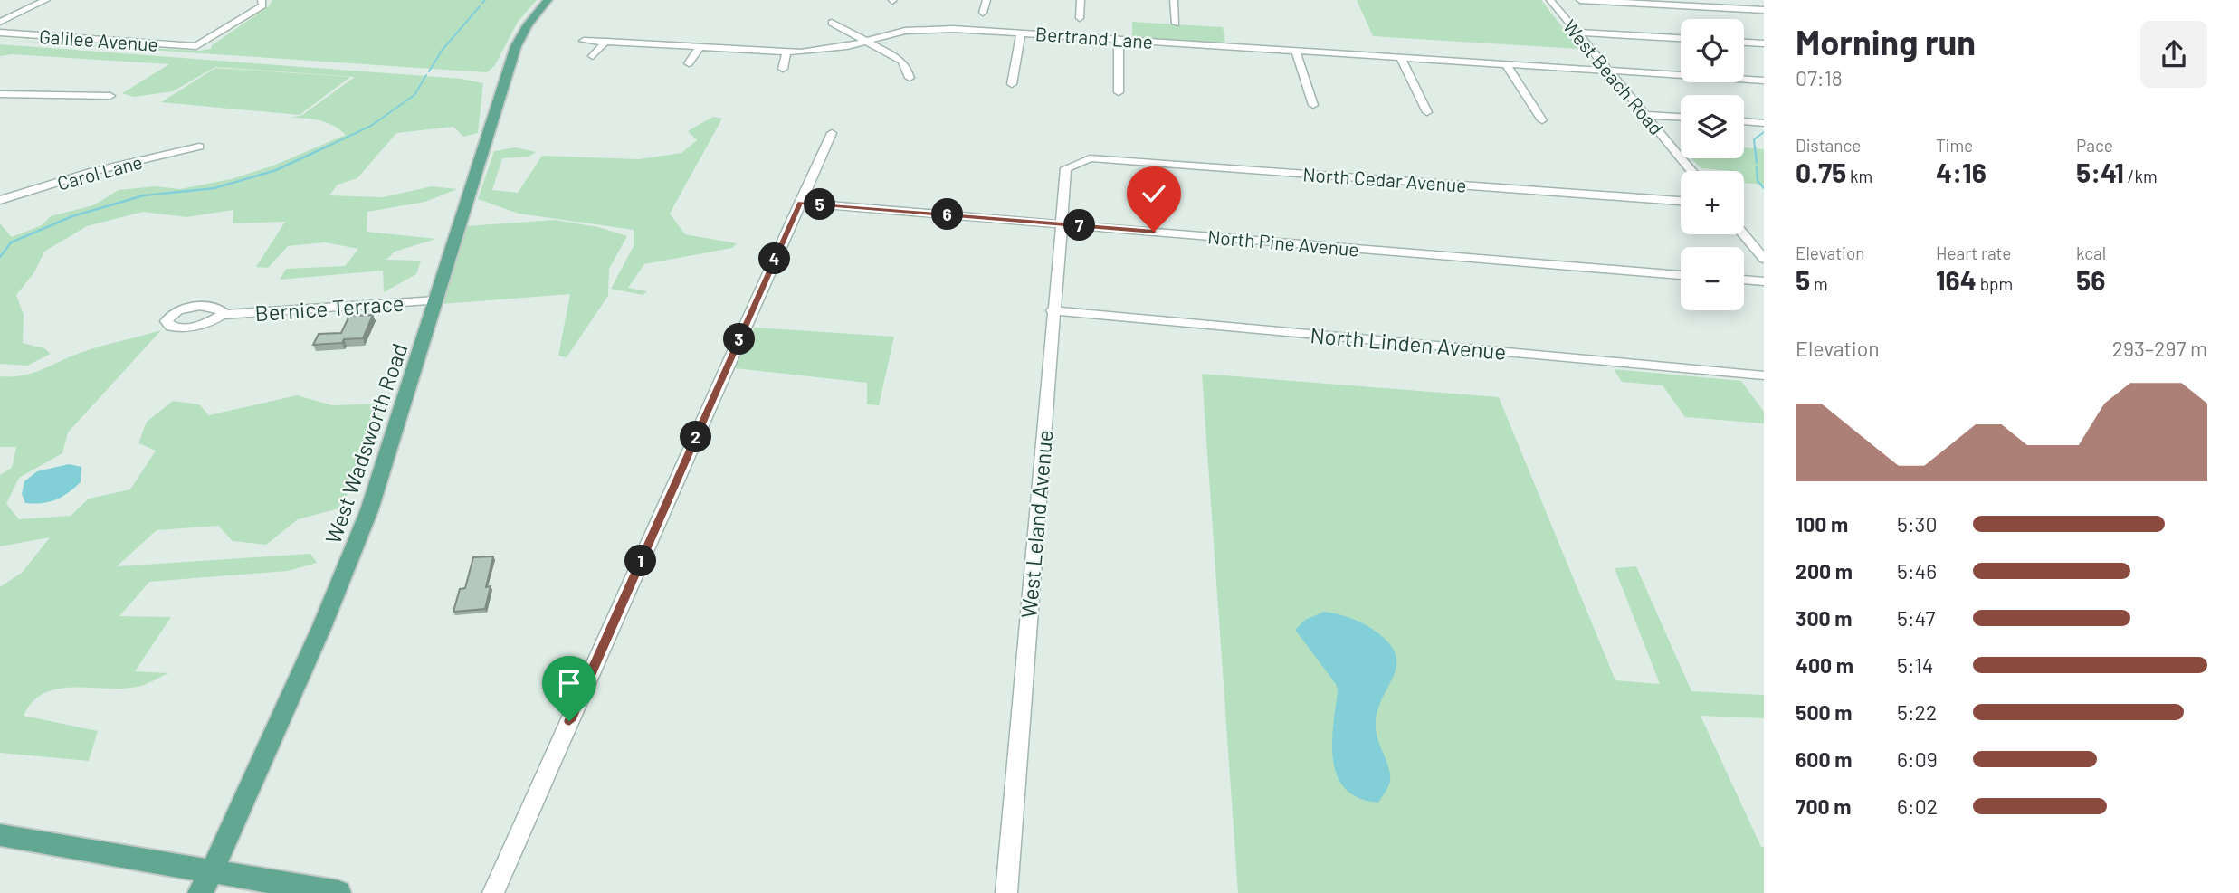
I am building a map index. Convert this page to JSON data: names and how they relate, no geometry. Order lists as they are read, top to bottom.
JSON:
{
  "streets": {
    "main road": ["West Wadsworth Road"],
    "street": [
      "Bertrand Lane",
      "Galilee Avenue",
      "West Beach Road",
      "Carol Lane",
      "North Cedar Avenue",
      "North Pine Avenue",
      "Bernice Terrace",
      "North Linden Avenue",
      "West Leland Avenue"
    ]
  },
  "crossings": [
    ["Bertrand Lane", "West Beach Road"],
    ["North Cedar Avenue", "West Leland Avenue"],
    ["North Pine Avenue", "West Leland Avenue"],
    ["Bernice Terrace", "West Wadsworth Road"],
    ["North Linden Avenue", "West Leland Avenue"]
  ],
  "page": {
    "heading": ["Morning run", "07:18"],
    "map_buttons": ["+", "−"],
    "stats": [
      ["Distance", "0.75 km"],
      ["Time", "4:16"],
      ["Pace", "5:41 /km"],
      ["Elevation", "5 m"],
      ["Heart rate", "164 bpm"],
      ["kcal", "56"]
    ],
    "pins": [
      "5",
      "6",
      "7",
      "4",
      "3",
      "2",
      "1"
    ],
    "chart": ["Elevation", "293–297 m"],
    "list": [
      {
        "name": "100 m",
        "note": "5:30"
      },
      {
        "name": "200 m",
        "note": "5:46"
      },
      {
        "name": "300 m",
        "note": "5:47"
      },
      {
        "name": "400 m",
        "note": "5:14"
      },
      {
        "name": "500 m",
        "note": "5:22"
      },
      {
        "name": "600 m",
        "note": "6:09"
      },
      {
        "name": "700 m",
        "note": "6:02"
      }
    ]
  }
}
